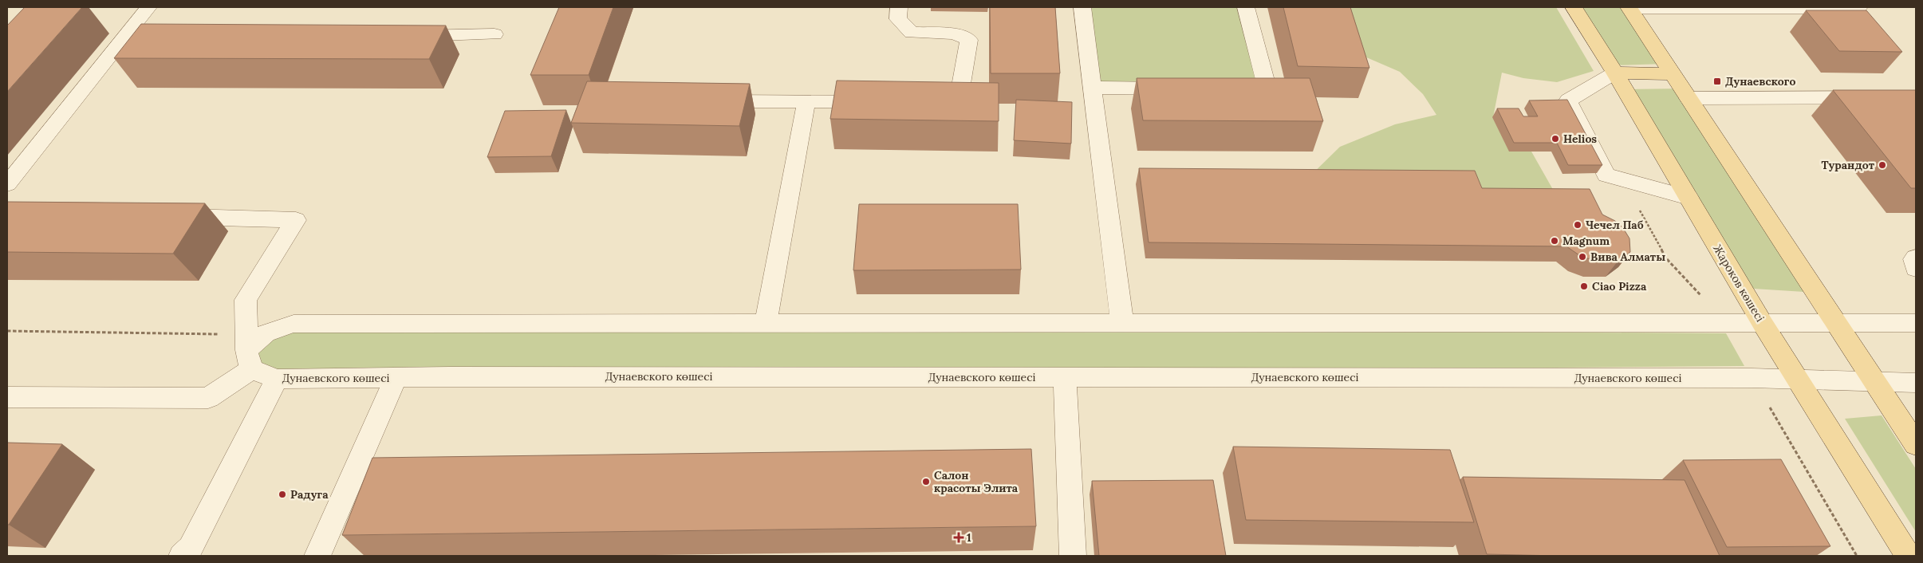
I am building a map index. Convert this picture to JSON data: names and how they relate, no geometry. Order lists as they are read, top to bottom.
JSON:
{
  "streets": {
    "main road": ["Жароков көшесі"],
    "street": ["Дунаевского көшесі"]
  },
  "crossings": [
    ["Жароков көшесі", "Дунаевского көшесі"]
  ],
  "places": {
    "transit": ["Дунаевского"],
    "other": [
      "Helios",
      "Турандот",
      "Чечел Паб",
      "Magnum",
      "Вива Алматы",
      "Ciao Pizza",
      "Салон красоты Элита",
      "Радуга"
    ],
    "health": ["1"]
  }
}
